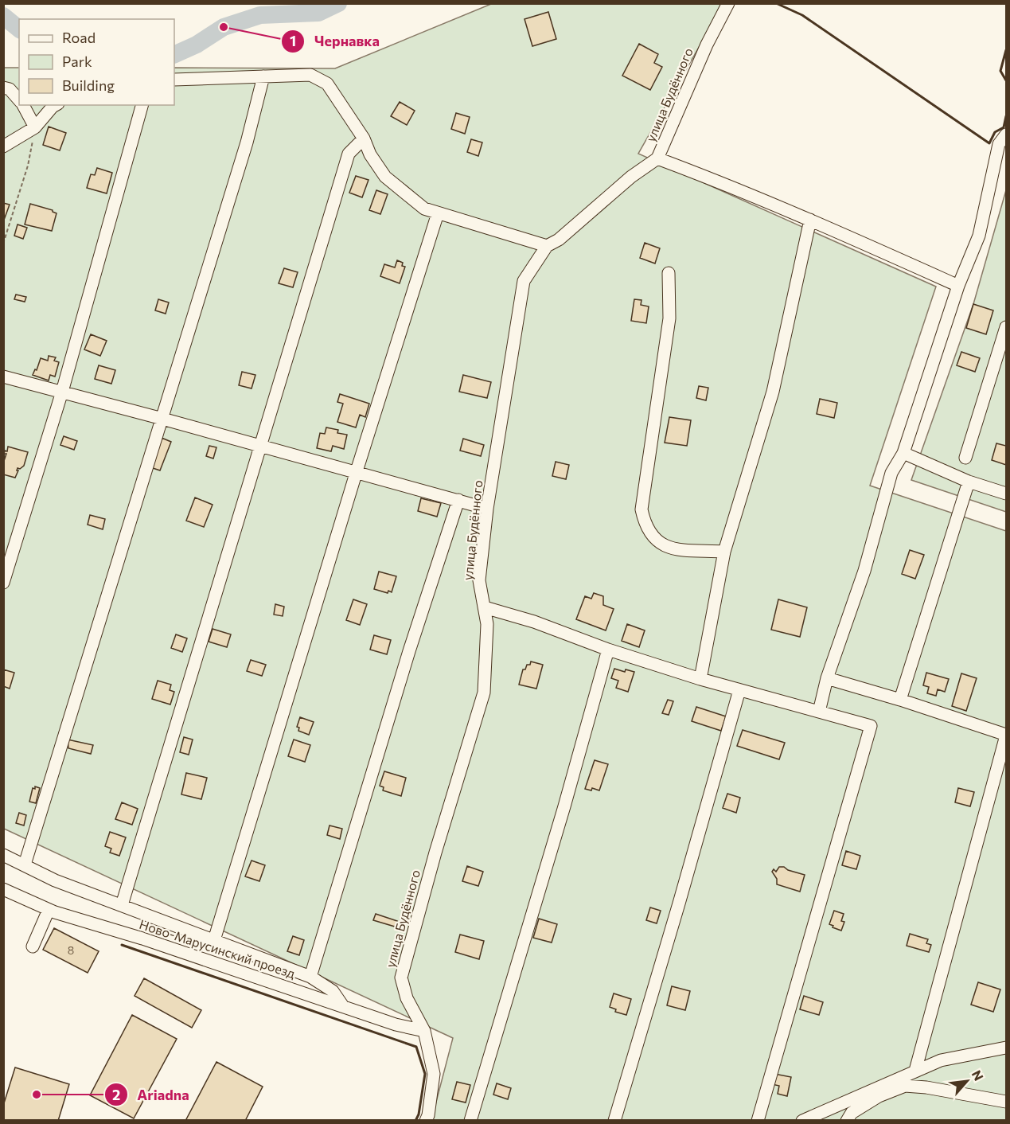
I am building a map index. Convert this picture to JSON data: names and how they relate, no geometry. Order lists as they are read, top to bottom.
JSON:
{
  "streets": {
    "street": ["улица Будённого", "Ново-Марусинский проезд"]
  },
  "crossings": [
    ["улица Будённого", "Ново-Марусинский проезд"]
  ],
  "places": ["Чернавка", "Ariadna"],
  "house_numbers": ["8"],
  "legend": ["Road", "Park", "Building"],
  "north": "top right"
}
